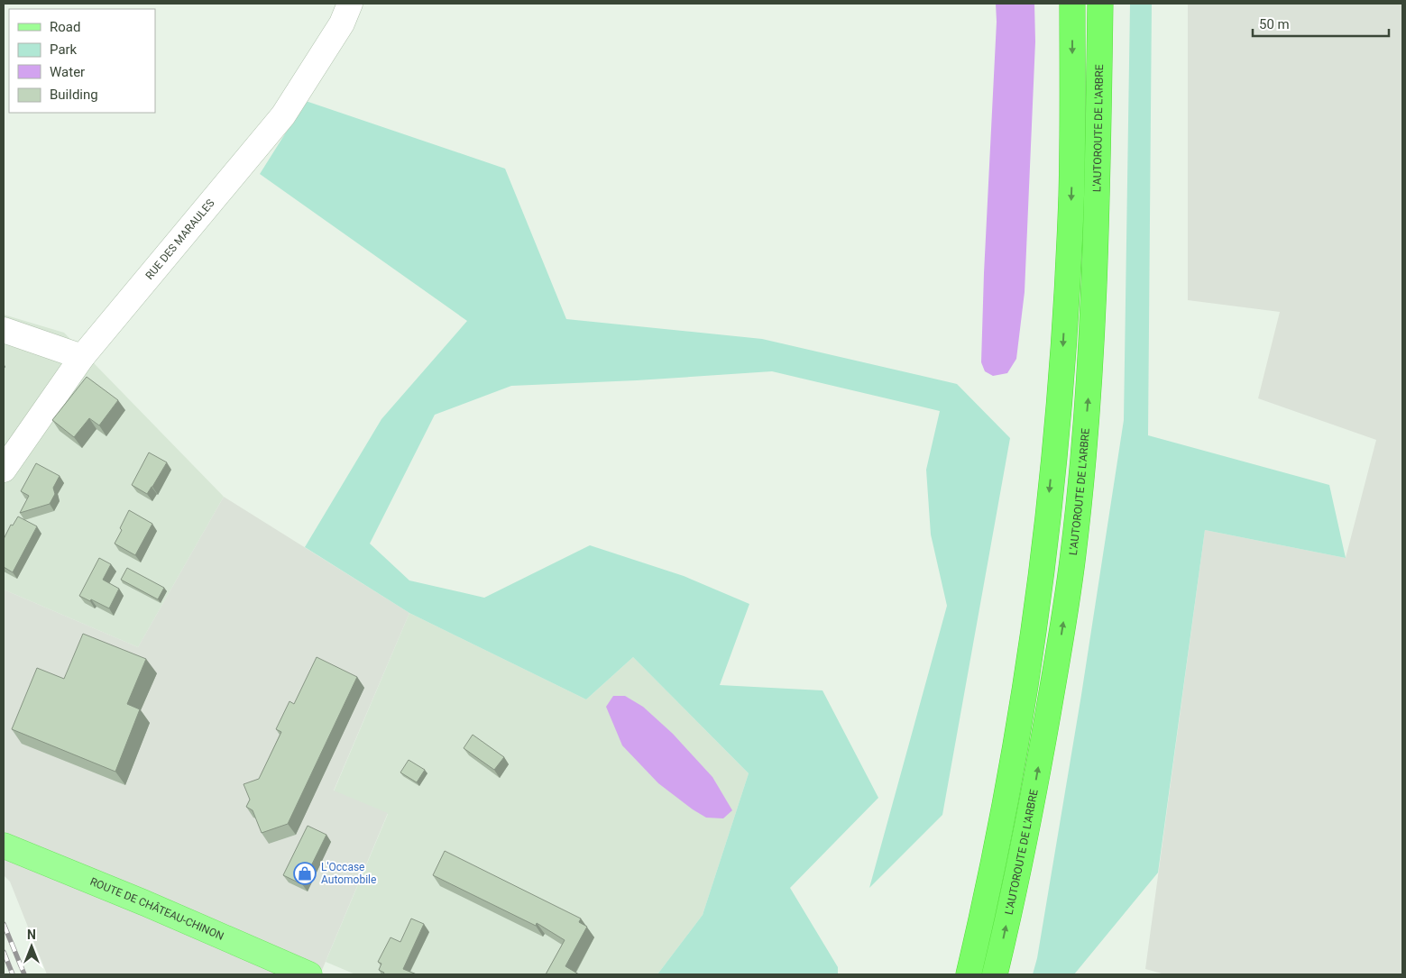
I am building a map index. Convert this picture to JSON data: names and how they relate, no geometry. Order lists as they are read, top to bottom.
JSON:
{
  "streets": {
    "highway": ["L'AUTOROUTE DE L'ARBRE"],
    "main road": ["ROUTE DE CHÂTEAU-CHINON"],
    "street": ["RUE DES MARAULES"]
  },
  "places": {
    "shop": ["L'Occase Automobile"]
  },
  "legend": [
    "Road",
    "Park",
    "Water",
    "Building"
  ],
  "scale_bar": "50 m",
  "north": "top"
}
